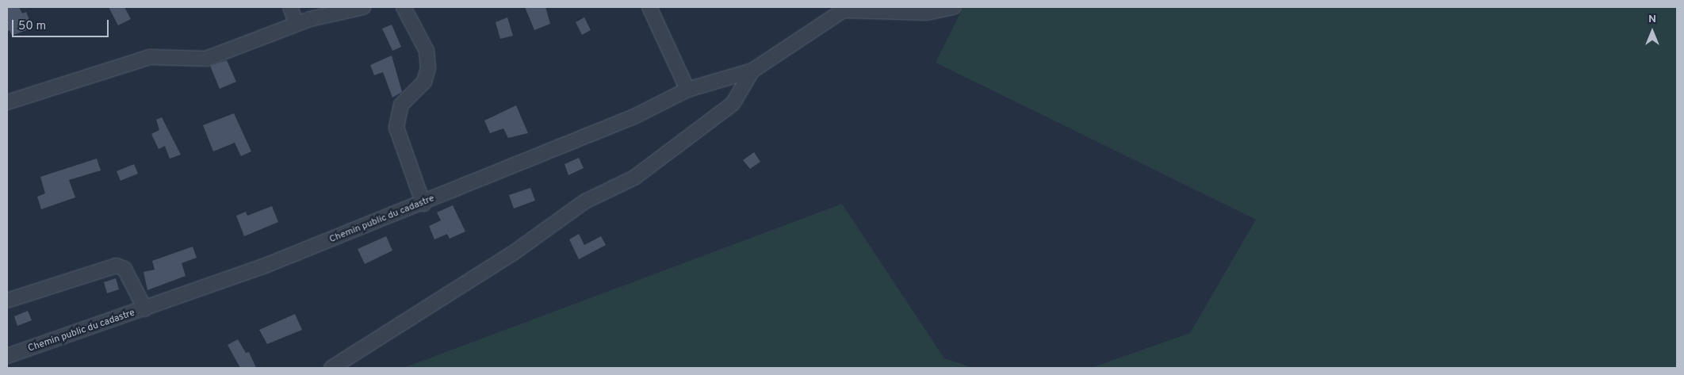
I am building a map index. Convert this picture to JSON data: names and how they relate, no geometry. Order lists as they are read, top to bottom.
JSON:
{
  "streets": {
    "street": ["Chemin public du cadastre"]
  },
  "scale_bar": "50 m",
  "north": "top"
}
